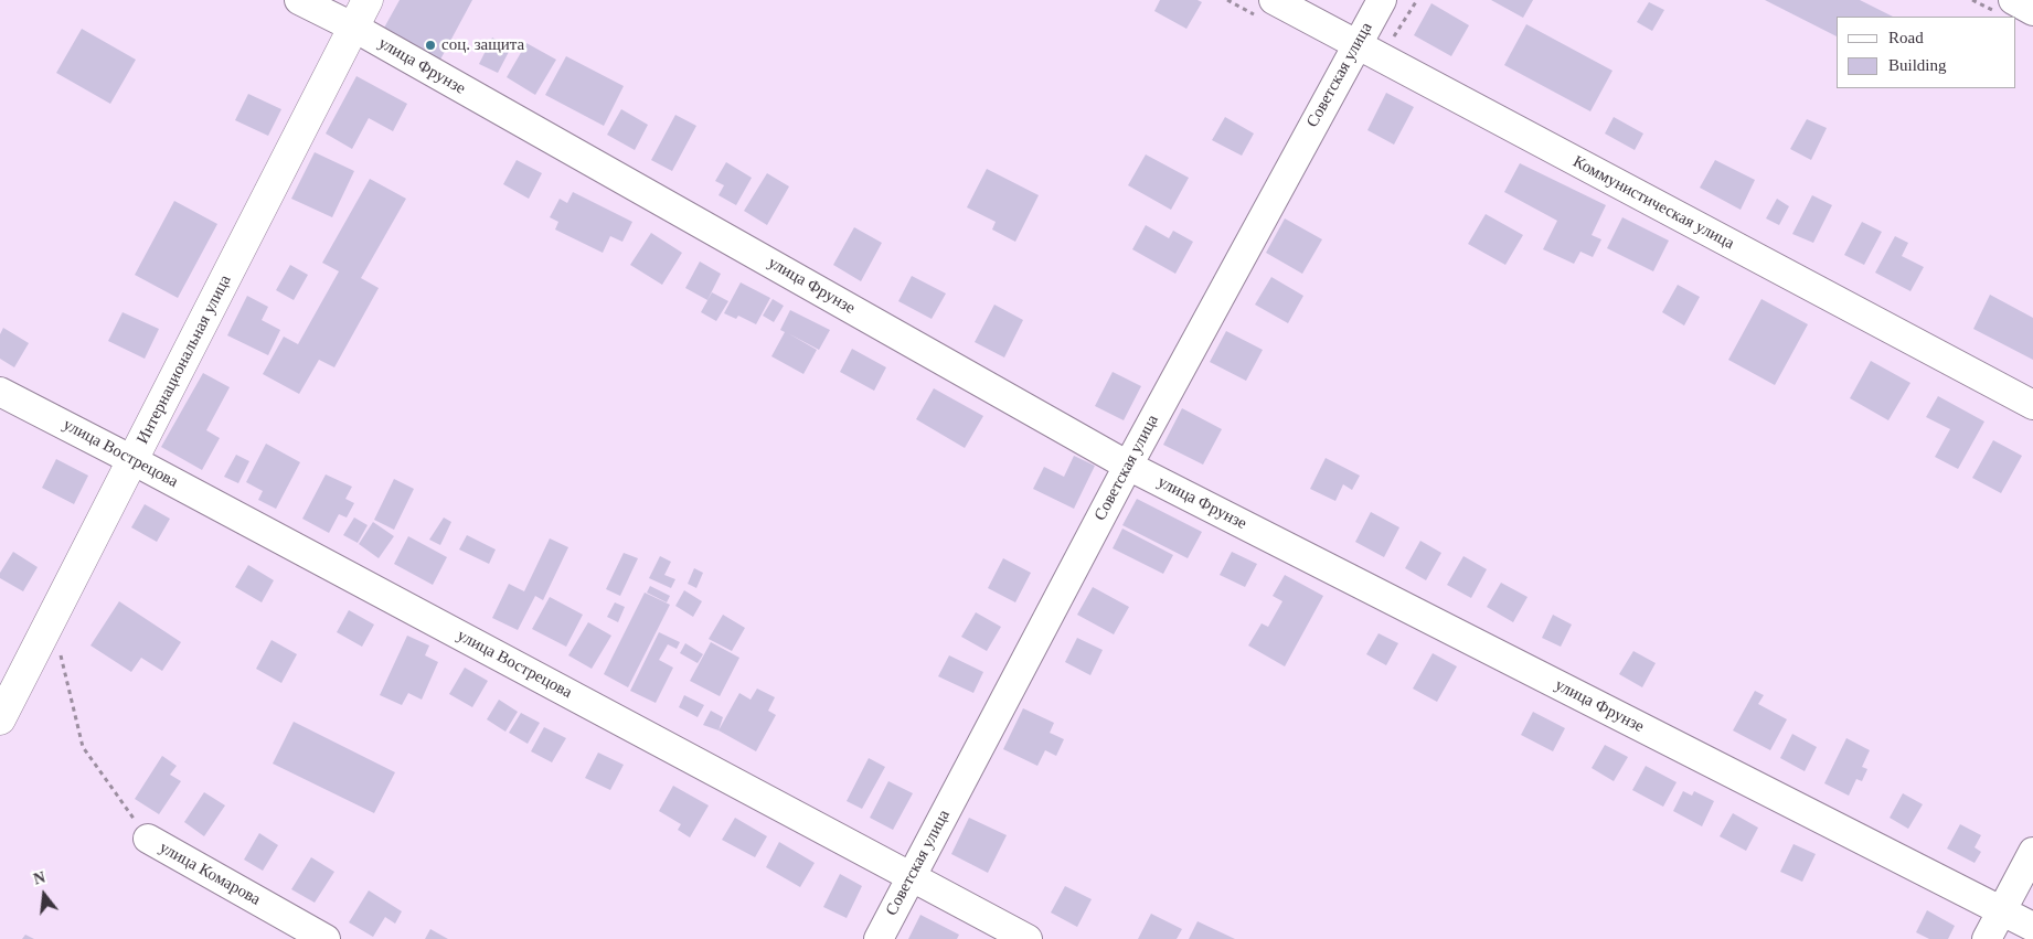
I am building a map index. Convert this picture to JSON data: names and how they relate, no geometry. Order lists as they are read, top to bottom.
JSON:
{
  "streets": {
    "main road": ["Интернациональная улица"],
    "street": [
      "улица Фрунзе",
      "Советская улица",
      "Коммунистическая улица",
      "улица Вострецова",
      "улица Комарова"
    ]
  },
  "crossings": [
    ["улица Фрунзе", "Советская улица"],
    ["улица Фрунзе", "Интернациональная улица"],
    ["Советская улица", "Коммунистическая улица"],
    ["Советская улица", "улица Вострецова"],
    ["Интернациональная улица", "улица Вострецова"]
  ],
  "places": ["соц. защита"],
  "legend": ["Road", "Building"],
  "north": "top"
}
